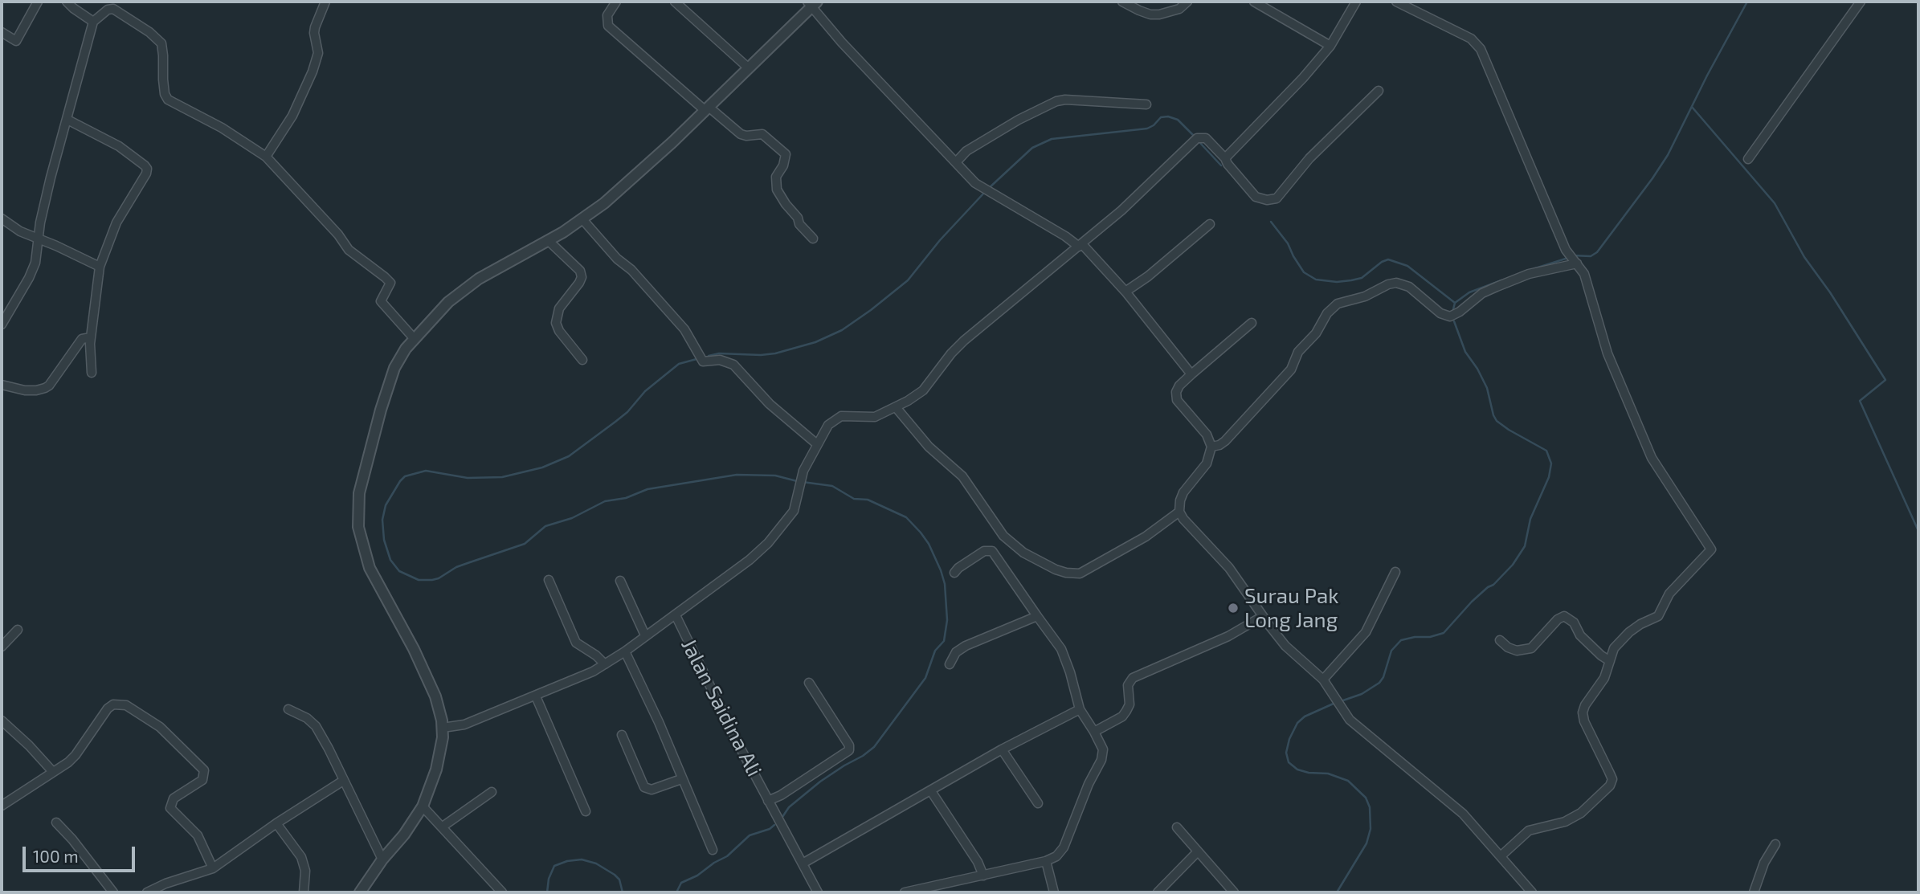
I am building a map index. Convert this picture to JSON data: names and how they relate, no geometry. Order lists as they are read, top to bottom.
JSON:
{
  "streets": {
    "street": ["Jalan Saidina Ali"]
  },
  "places": ["Surau Pak Long Jang"],
  "scale_bar": "100 m"
}
